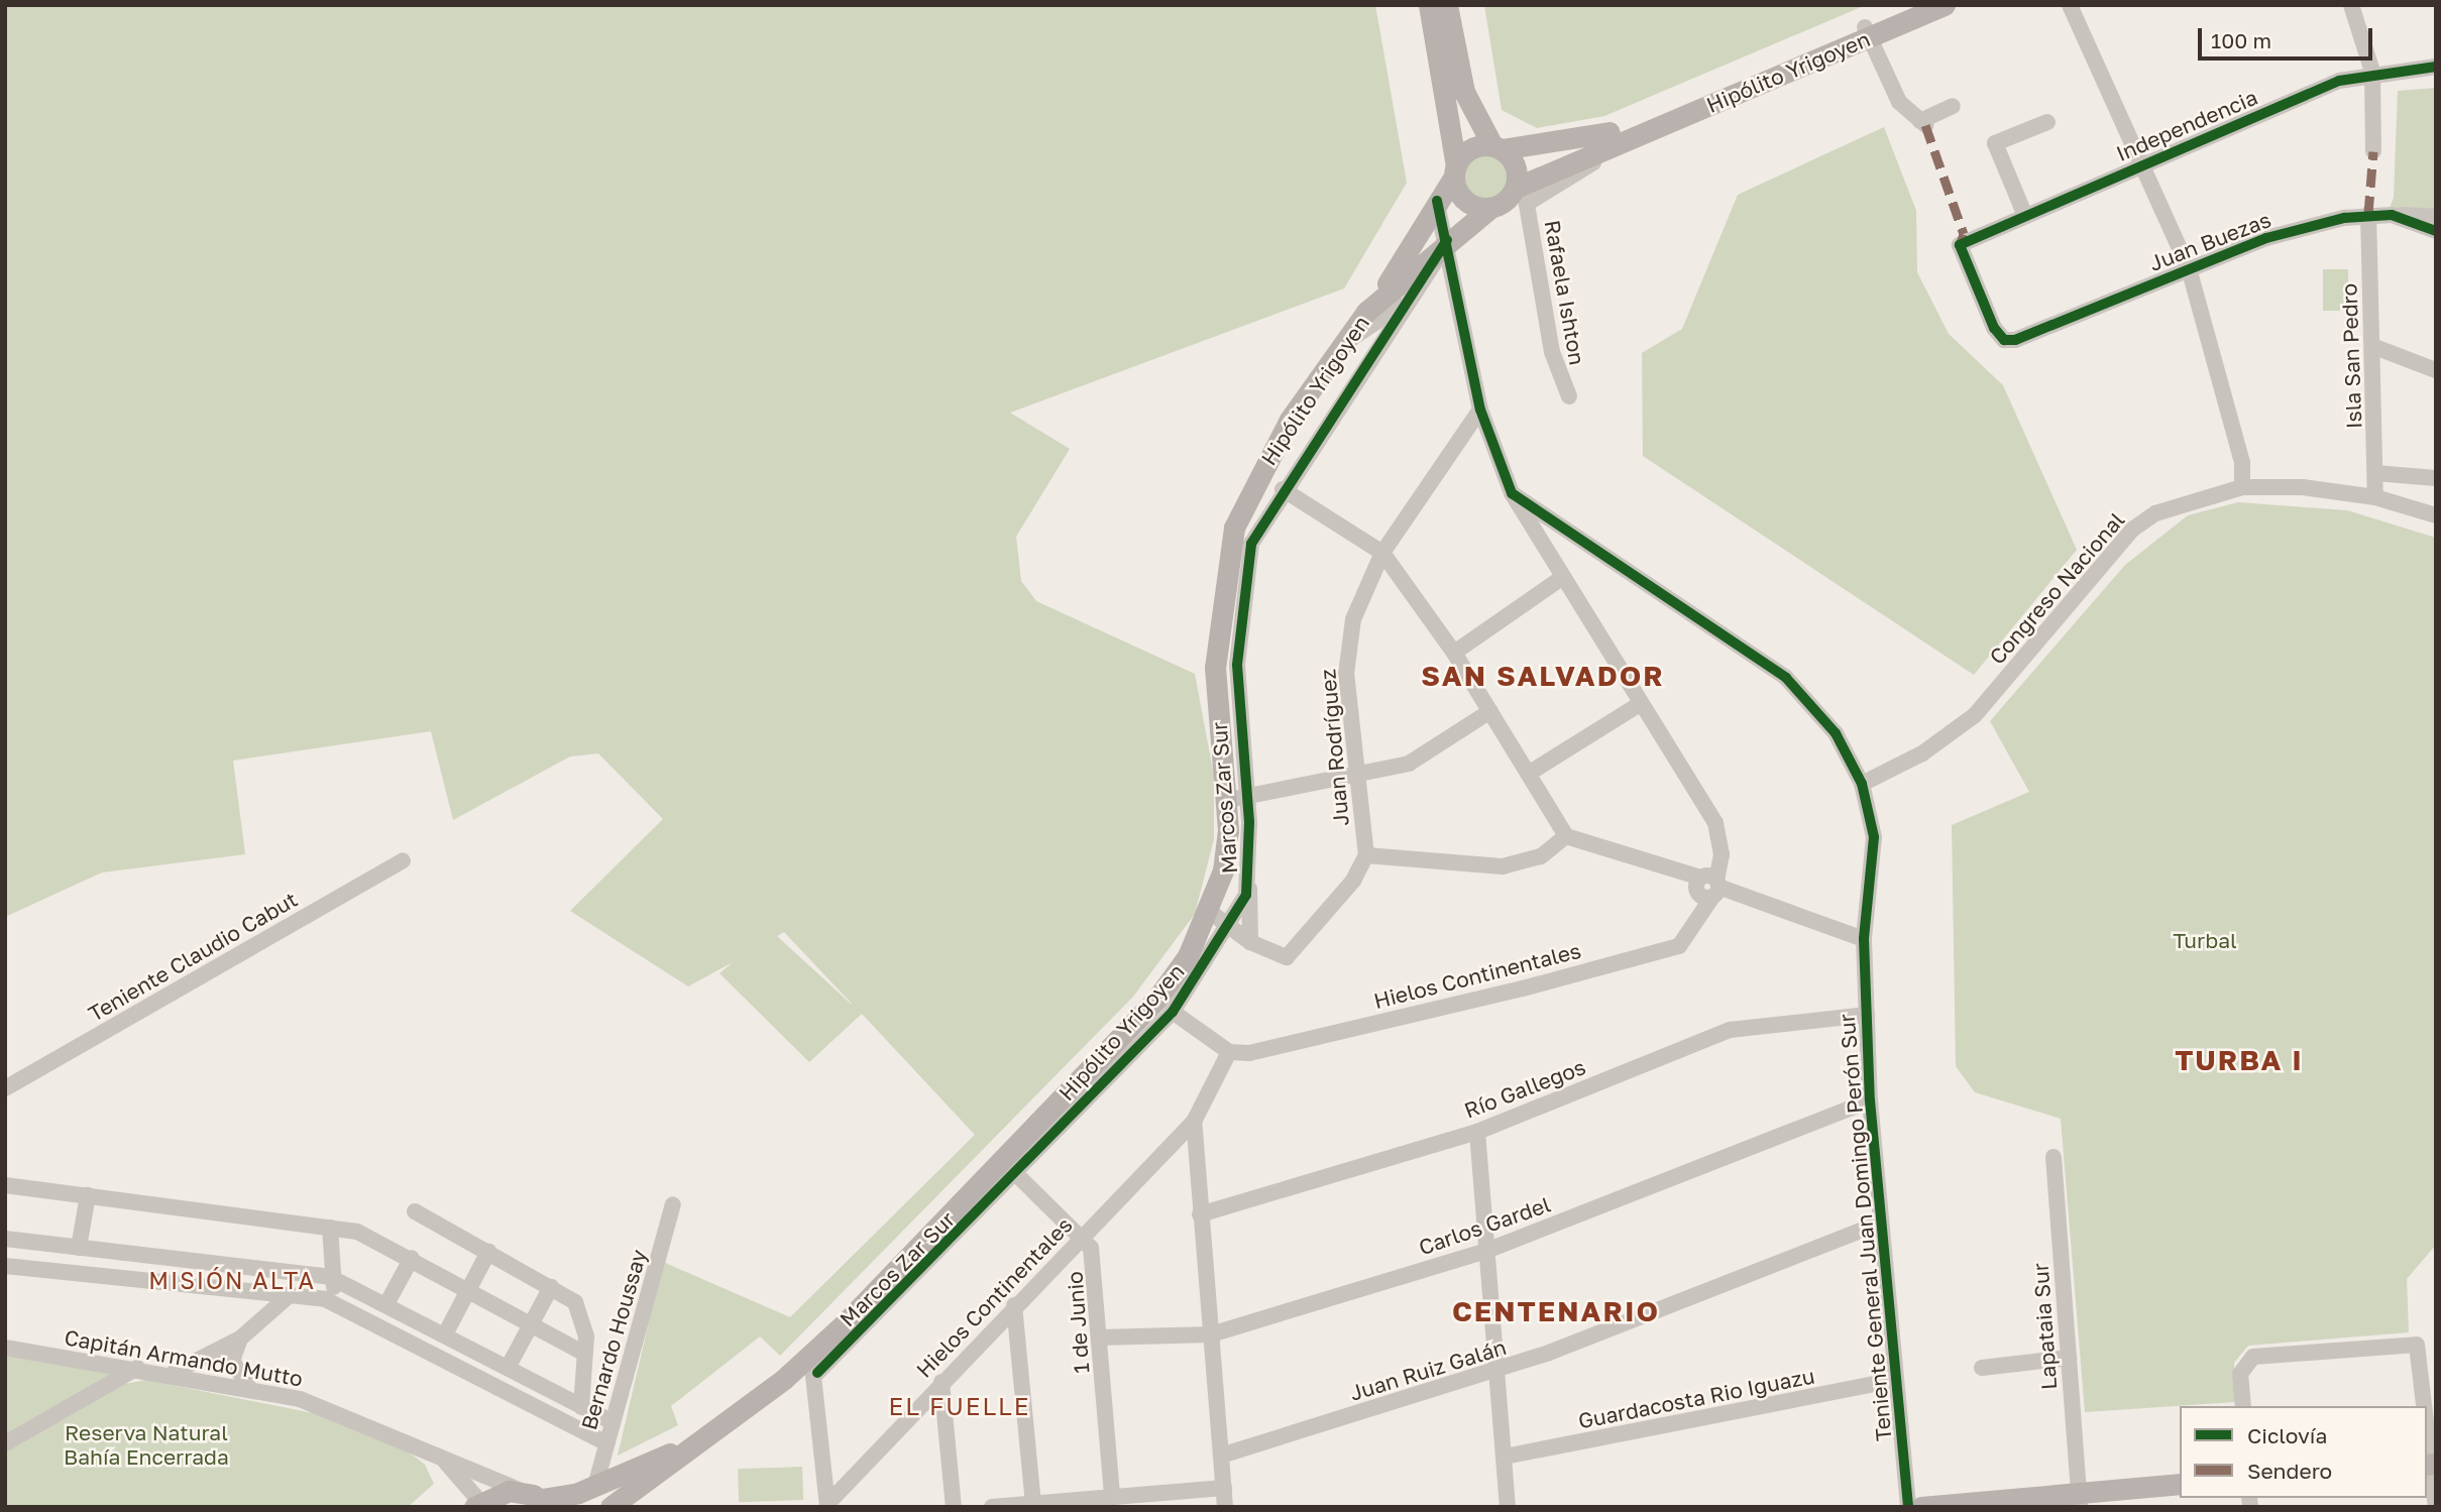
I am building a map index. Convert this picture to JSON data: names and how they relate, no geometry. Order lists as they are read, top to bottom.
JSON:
{
  "streets": {
    "main road": ["Hipólito Yrigoyen"],
    "street": [
      "Independencia",
      "Juan Buezas",
      "Rafaela Ishton",
      "Isla San Pedro",
      "Congreso Nacional",
      "Juan Rodríguez",
      "Marcos Zar Sur",
      "Teniente Claudio Cabut",
      "Hielos Continentales",
      "Río Gallegos",
      "Carlos Gardel",
      "Teniente General Juan Domingo Perón Sur",
      "1 de Junio",
      "Lapataia Sur",
      "Bernardo Houssay",
      "Capitán Armando Mutto",
      "Juan Ruiz Galán",
      "Guardacosta Rio Iguazu"
    ]
  },
  "crossings": [
    ["Hipólito Yrigoyen", "Rafaela Ishton"],
    ["Hipólito Yrigoyen", "Marcos Zar Sur"],
    ["Independencia", "Juan Buezas"],
    ["Juan Buezas", "Isla San Pedro"],
    ["Isla San Pedro", "Congreso Nacional"],
    ["Congreso Nacional", "Teniente General Juan Domingo Perón Sur"],
    ["Marcos Zar Sur", "1 de Junio"],
    ["Hielos Continentales", "Teniente General Juan Domingo Perón Sur"],
    ["Hielos Continentales", "1 de Junio"],
    ["Río Gallegos", "Teniente General Juan Domingo Perón Sur"],
    ["Carlos Gardel", "Teniente General Juan Domingo Perón Sur"],
    ["Carlos Gardel", "1 de Junio"],
    ["Teniente General Juan Domingo Perón Sur", "Juan Ruiz Galán"],
    ["Teniente General Juan Domingo Perón Sur", "Guardacosta Rio Iguazu"]
  ],
  "districts": [
    "SAN SALVADOR",
    "TURBA I",
    "MISIÓN ALTA",
    "CENTENARIO",
    "EL FUELLE"
  ],
  "parks": ["Turbal", "Reserva Natural Bahía Encerrada"],
  "legend": ["Ciclovía", "Sendero"],
  "scale_bar": "100 m"
}
